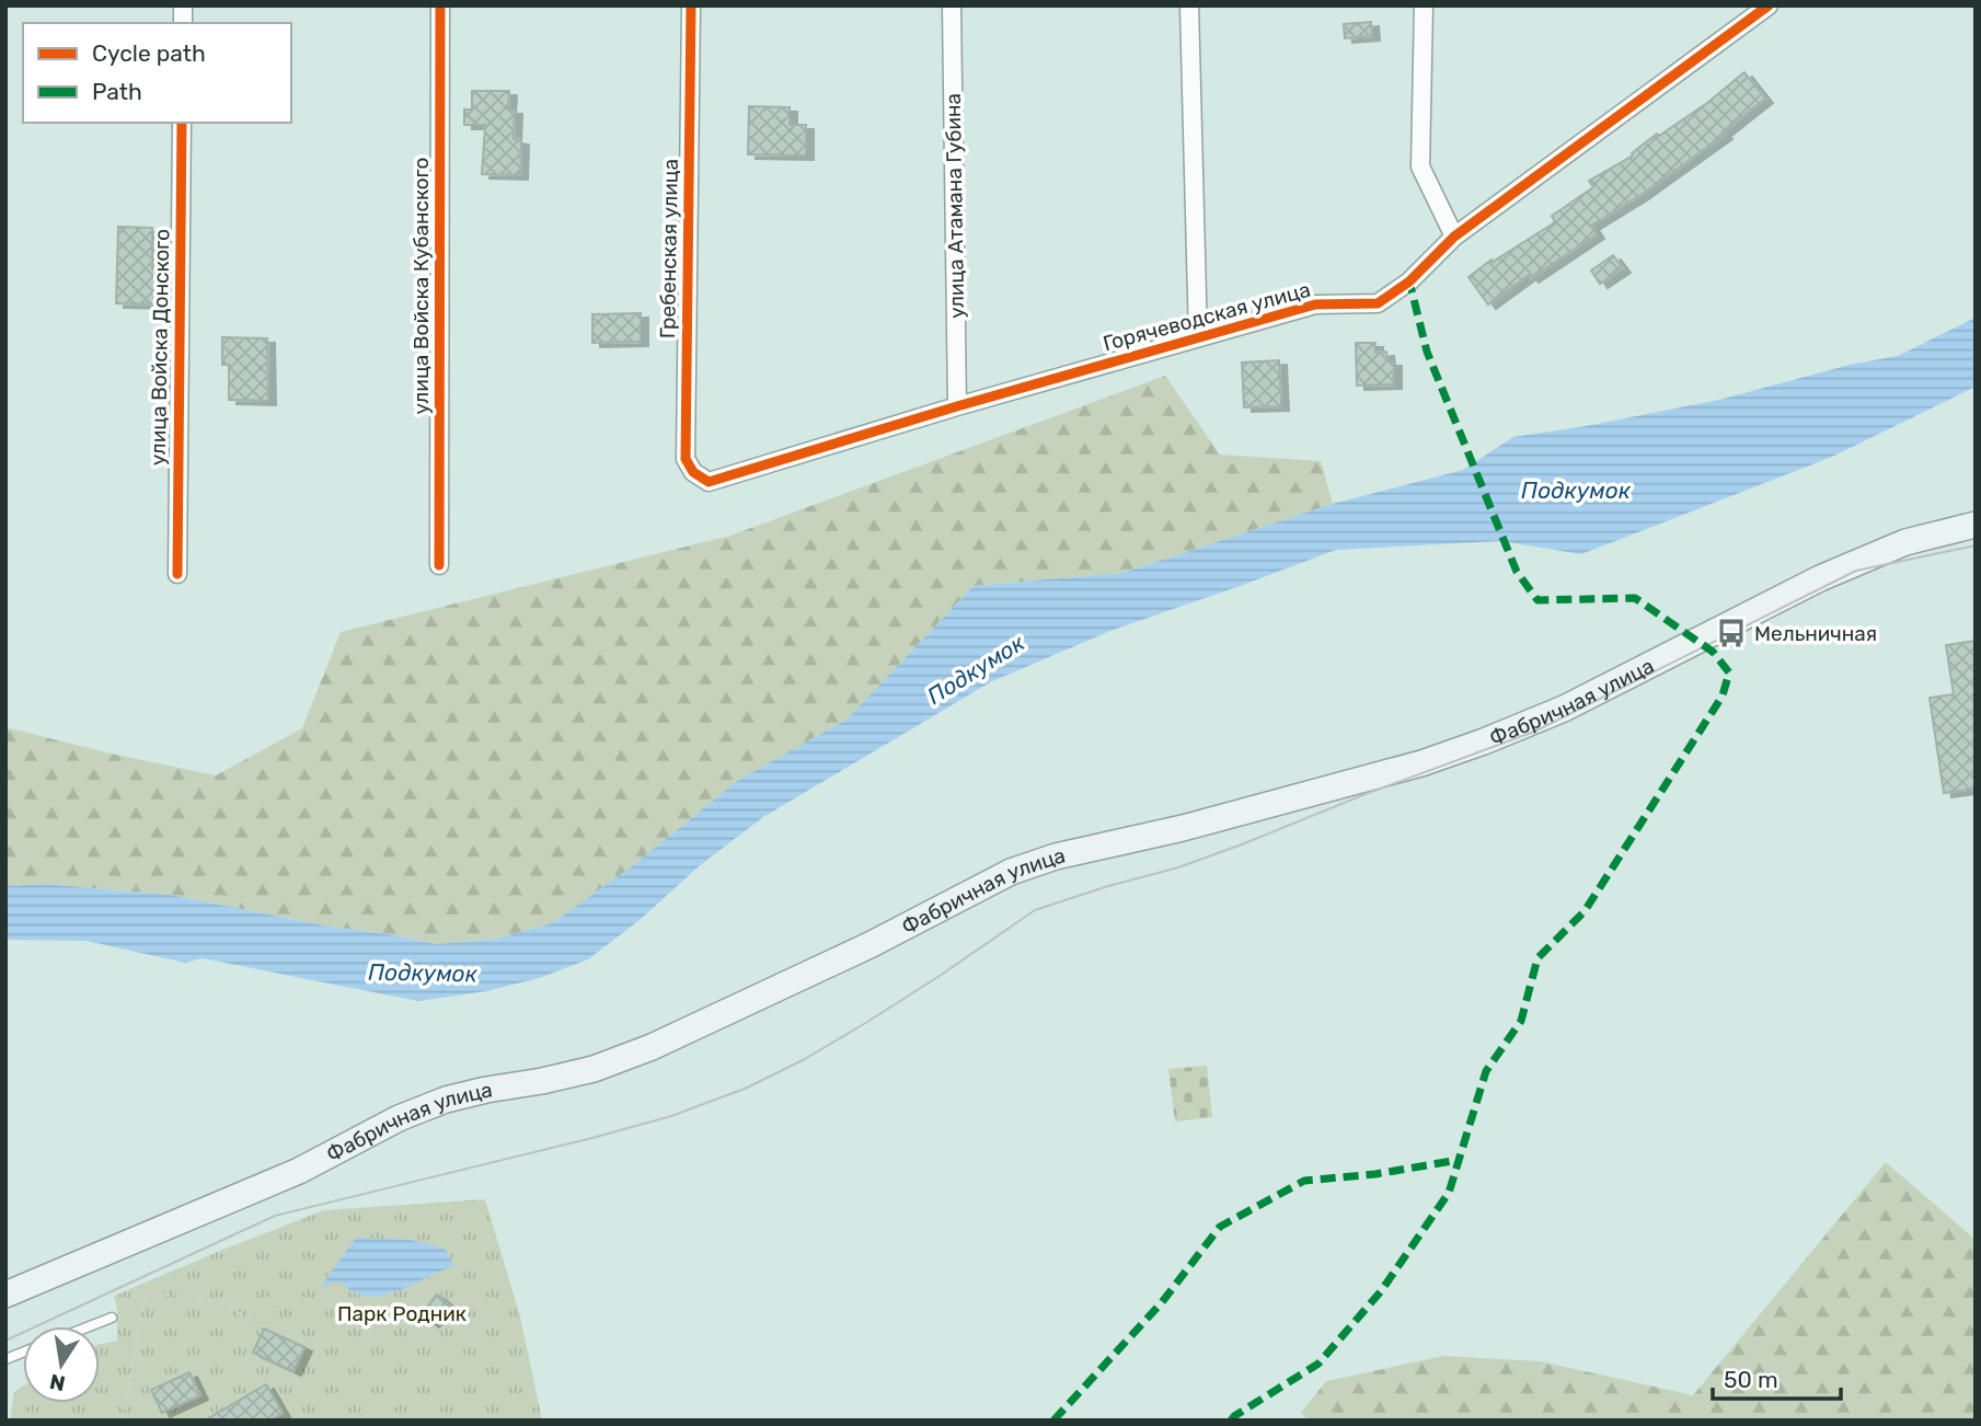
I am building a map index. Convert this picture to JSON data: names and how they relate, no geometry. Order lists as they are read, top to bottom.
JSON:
{
  "streets": {
    "main road": ["Фабричная улица"],
    "street": [
      "улица Атамана Губина",
      "Гребенская улица",
      "улица Войска Кубанского",
      "Горячеводская улица",
      "улица Войска Донского"
    ]
  },
  "crossings": [
    ["улица Атамана Губина", "Горячеводская улица"],
    ["Гребенская улица", "Горячеводская улица"]
  ],
  "water": ["Подкумок"],
  "parks": ["Парк Родник"],
  "places": {
    "bus stop": ["Мельничная"]
  },
  "legend": ["Cycle path", "Path"],
  "scale_bar": "50 m",
  "north": "bottom"
}
